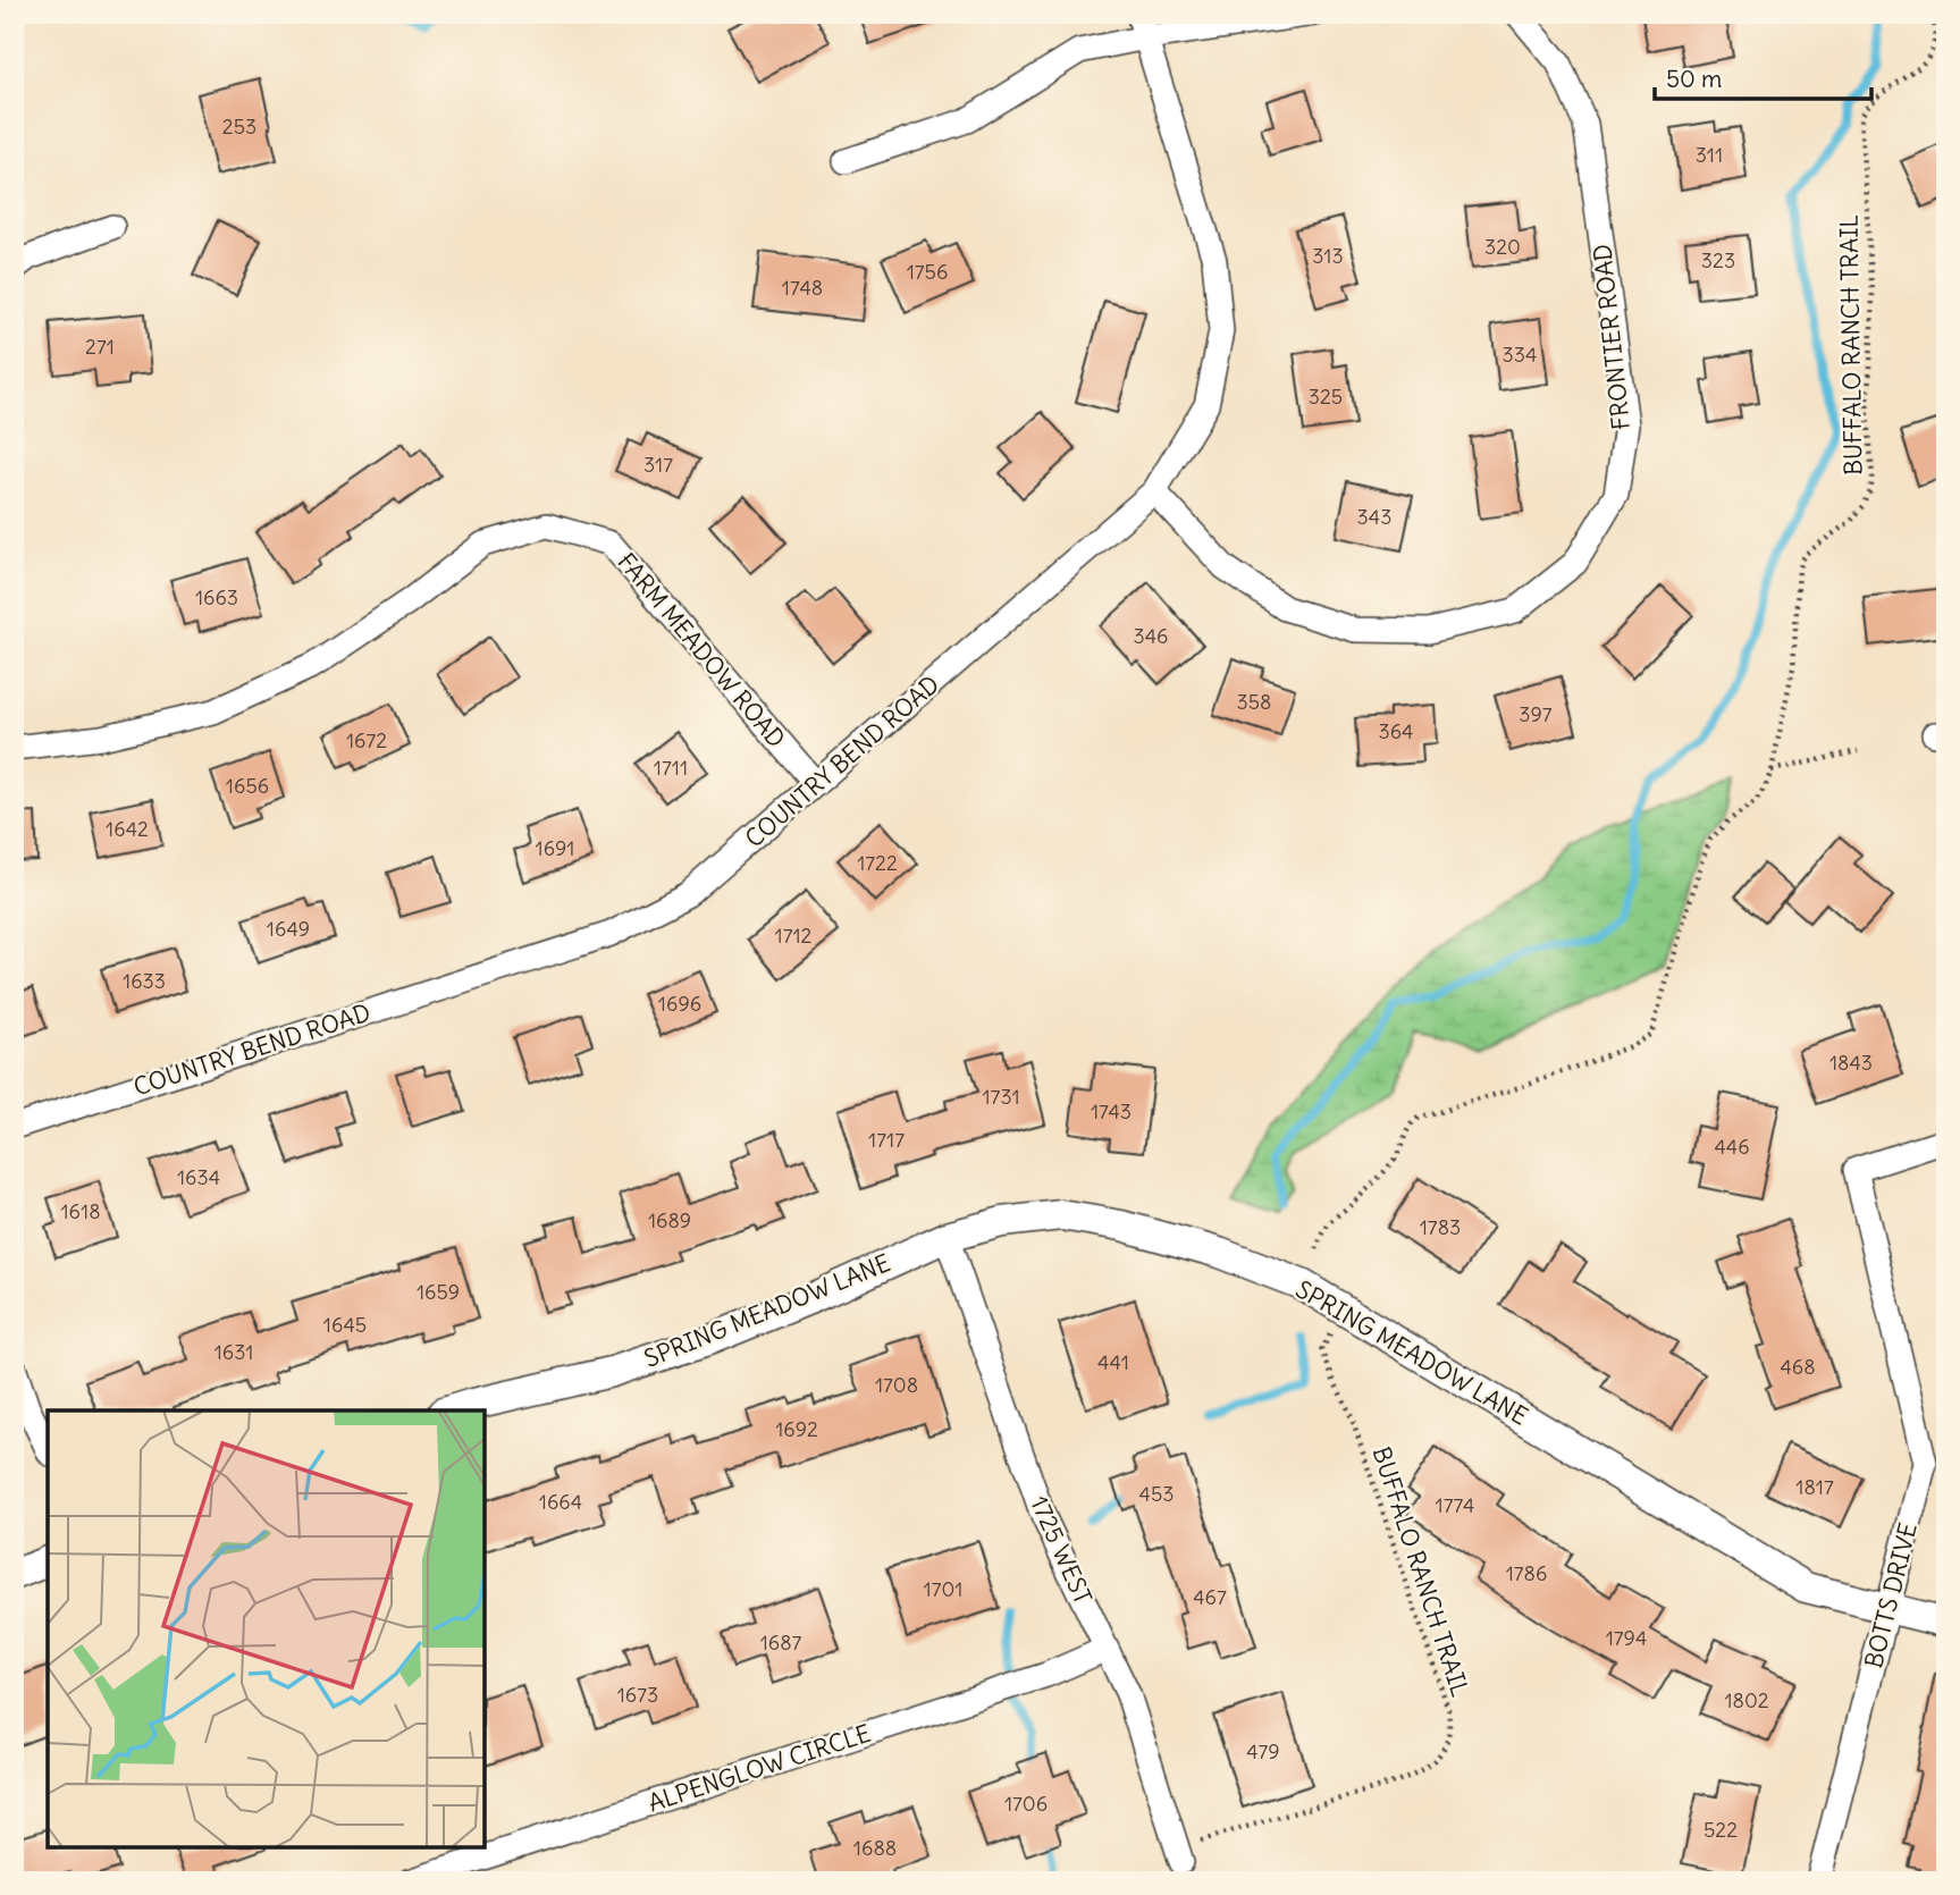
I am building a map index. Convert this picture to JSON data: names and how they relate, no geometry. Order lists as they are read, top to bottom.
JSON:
{
  "streets": {
    "street": [
      "FRONTIER ROAD",
      "FARM MEADOW ROAD",
      "COUNTRY BEND ROAD",
      "SPRING MEADOW LANE",
      "1725 WEST",
      "BOTTS DRIVE",
      "ALPENGLOW CIRCLE"
    ],
    "path": ["BUFFALO RANCH TRAIL"]
  },
  "crossings": [
    ["FRONTIER ROAD", "COUNTRY BEND ROAD"],
    ["FARM MEADOW ROAD", "COUNTRY BEND ROAD"],
    ["SPRING MEADOW LANE", "1725 WEST"],
    ["SPRING MEADOW LANE", "BOTTS DRIVE"],
    ["1725 WEST", "ALPENGLOW CIRCLE"]
  ],
  "house_numbers": [
    "253",
    "311",
    "320",
    "313",
    "323",
    "1756",
    "1748",
    "271",
    "334",
    "325",
    "317",
    "343",
    "1663",
    "346",
    "358",
    "397",
    "364",
    "1672",
    "1711",
    "1656",
    "1642",
    "1691",
    "1722",
    "1649",
    "1712",
    "1633",
    "1696",
    "1843",
    "1731",
    "1743",
    "1717",
    "446",
    "1634",
    "1618",
    "1689",
    "1783",
    "1659",
    "1645",
    "1631",
    "441",
    "468",
    "1708",
    "1692",
    "1817",
    "453",
    "1664",
    "1774",
    "1786",
    "1701",
    "467",
    "1794",
    "1687",
    "1673",
    "1802",
    "479",
    "1706",
    "522",
    "1688"
  ],
  "scale_bar": "50 m"
}
